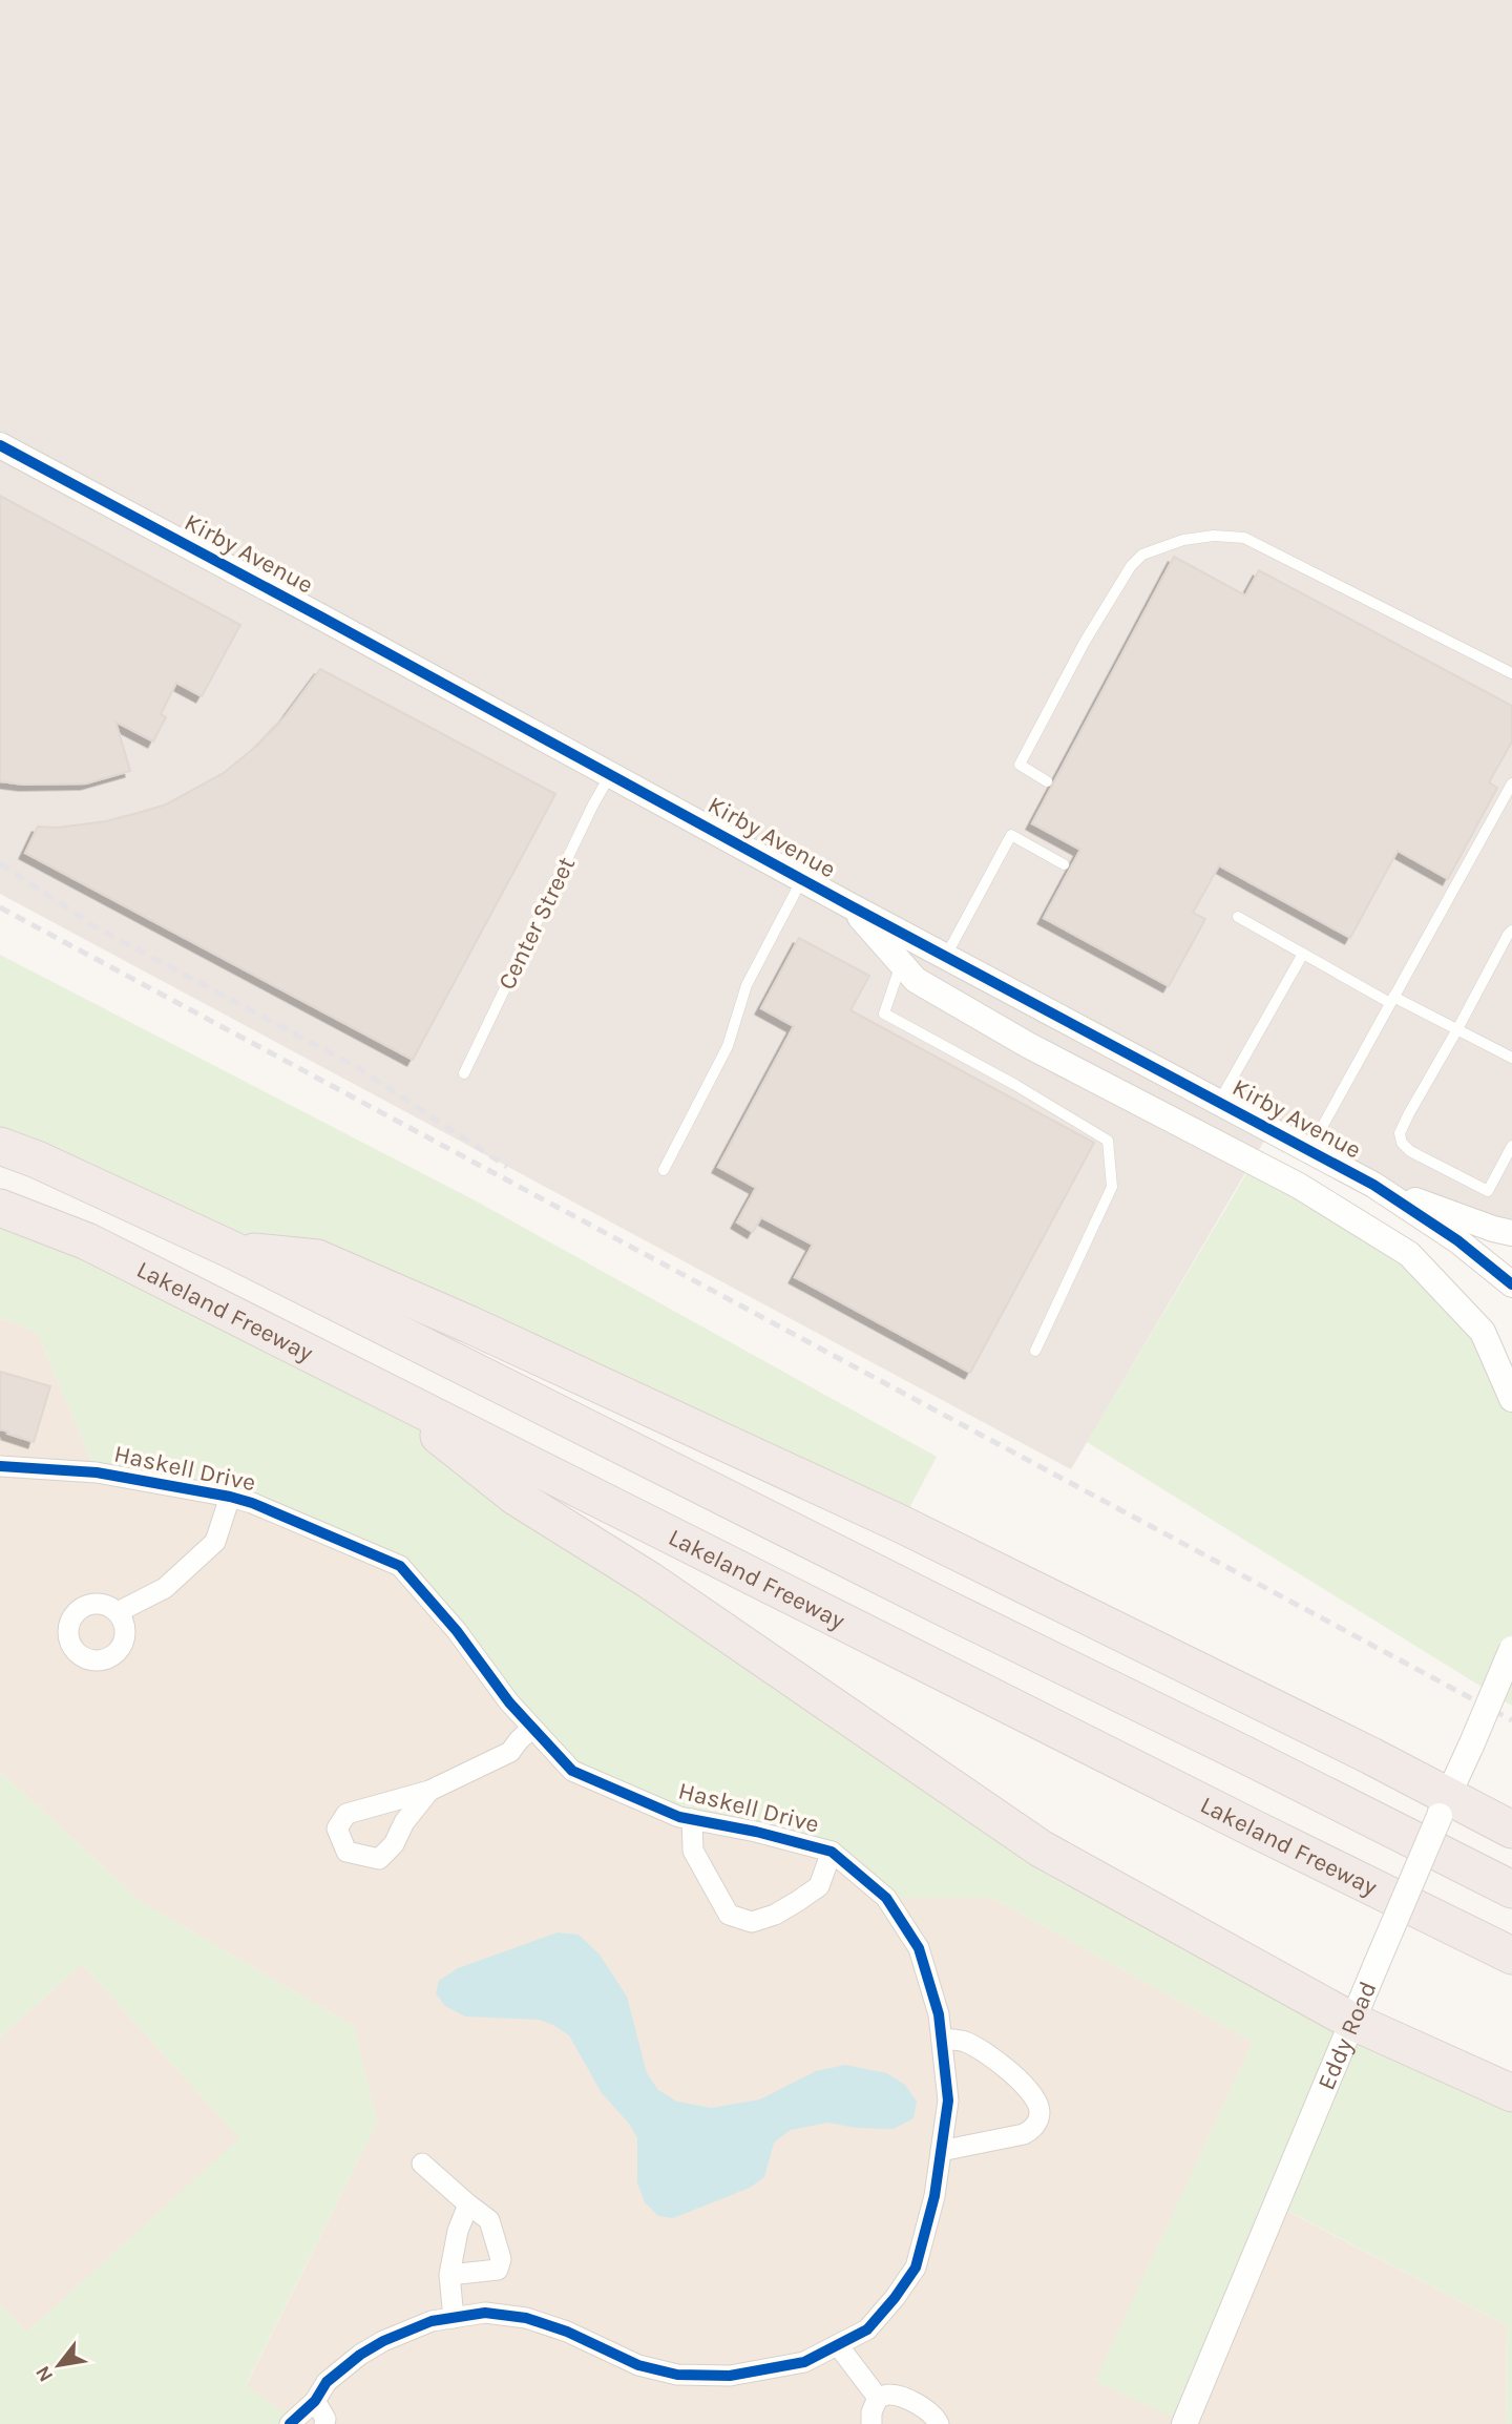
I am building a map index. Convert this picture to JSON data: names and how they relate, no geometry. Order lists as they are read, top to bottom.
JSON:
{
  "streets": {
    "highway": ["Lakeland Freeway"],
    "street": ["Kirby Avenue", "Haskell Drive", "Eddy Road"],
    "lane": ["Center Street"]
  },
  "crossings": [
    ["Kirby Avenue", "Center Street"]
  ],
  "north": "bottom left"
}
